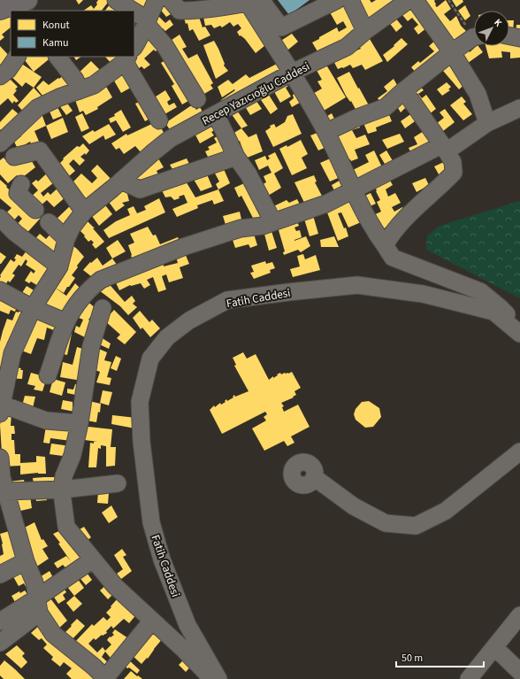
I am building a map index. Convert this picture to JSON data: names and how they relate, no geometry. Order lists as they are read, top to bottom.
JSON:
{
  "streets": {
    "street": ["Recep Yazıcıoğlu Caddesi", "Fatih Caddesi"]
  },
  "legend": ["Konut", "Kamu"],
  "scale_bar": "50 m",
  "north": "top right"
}
